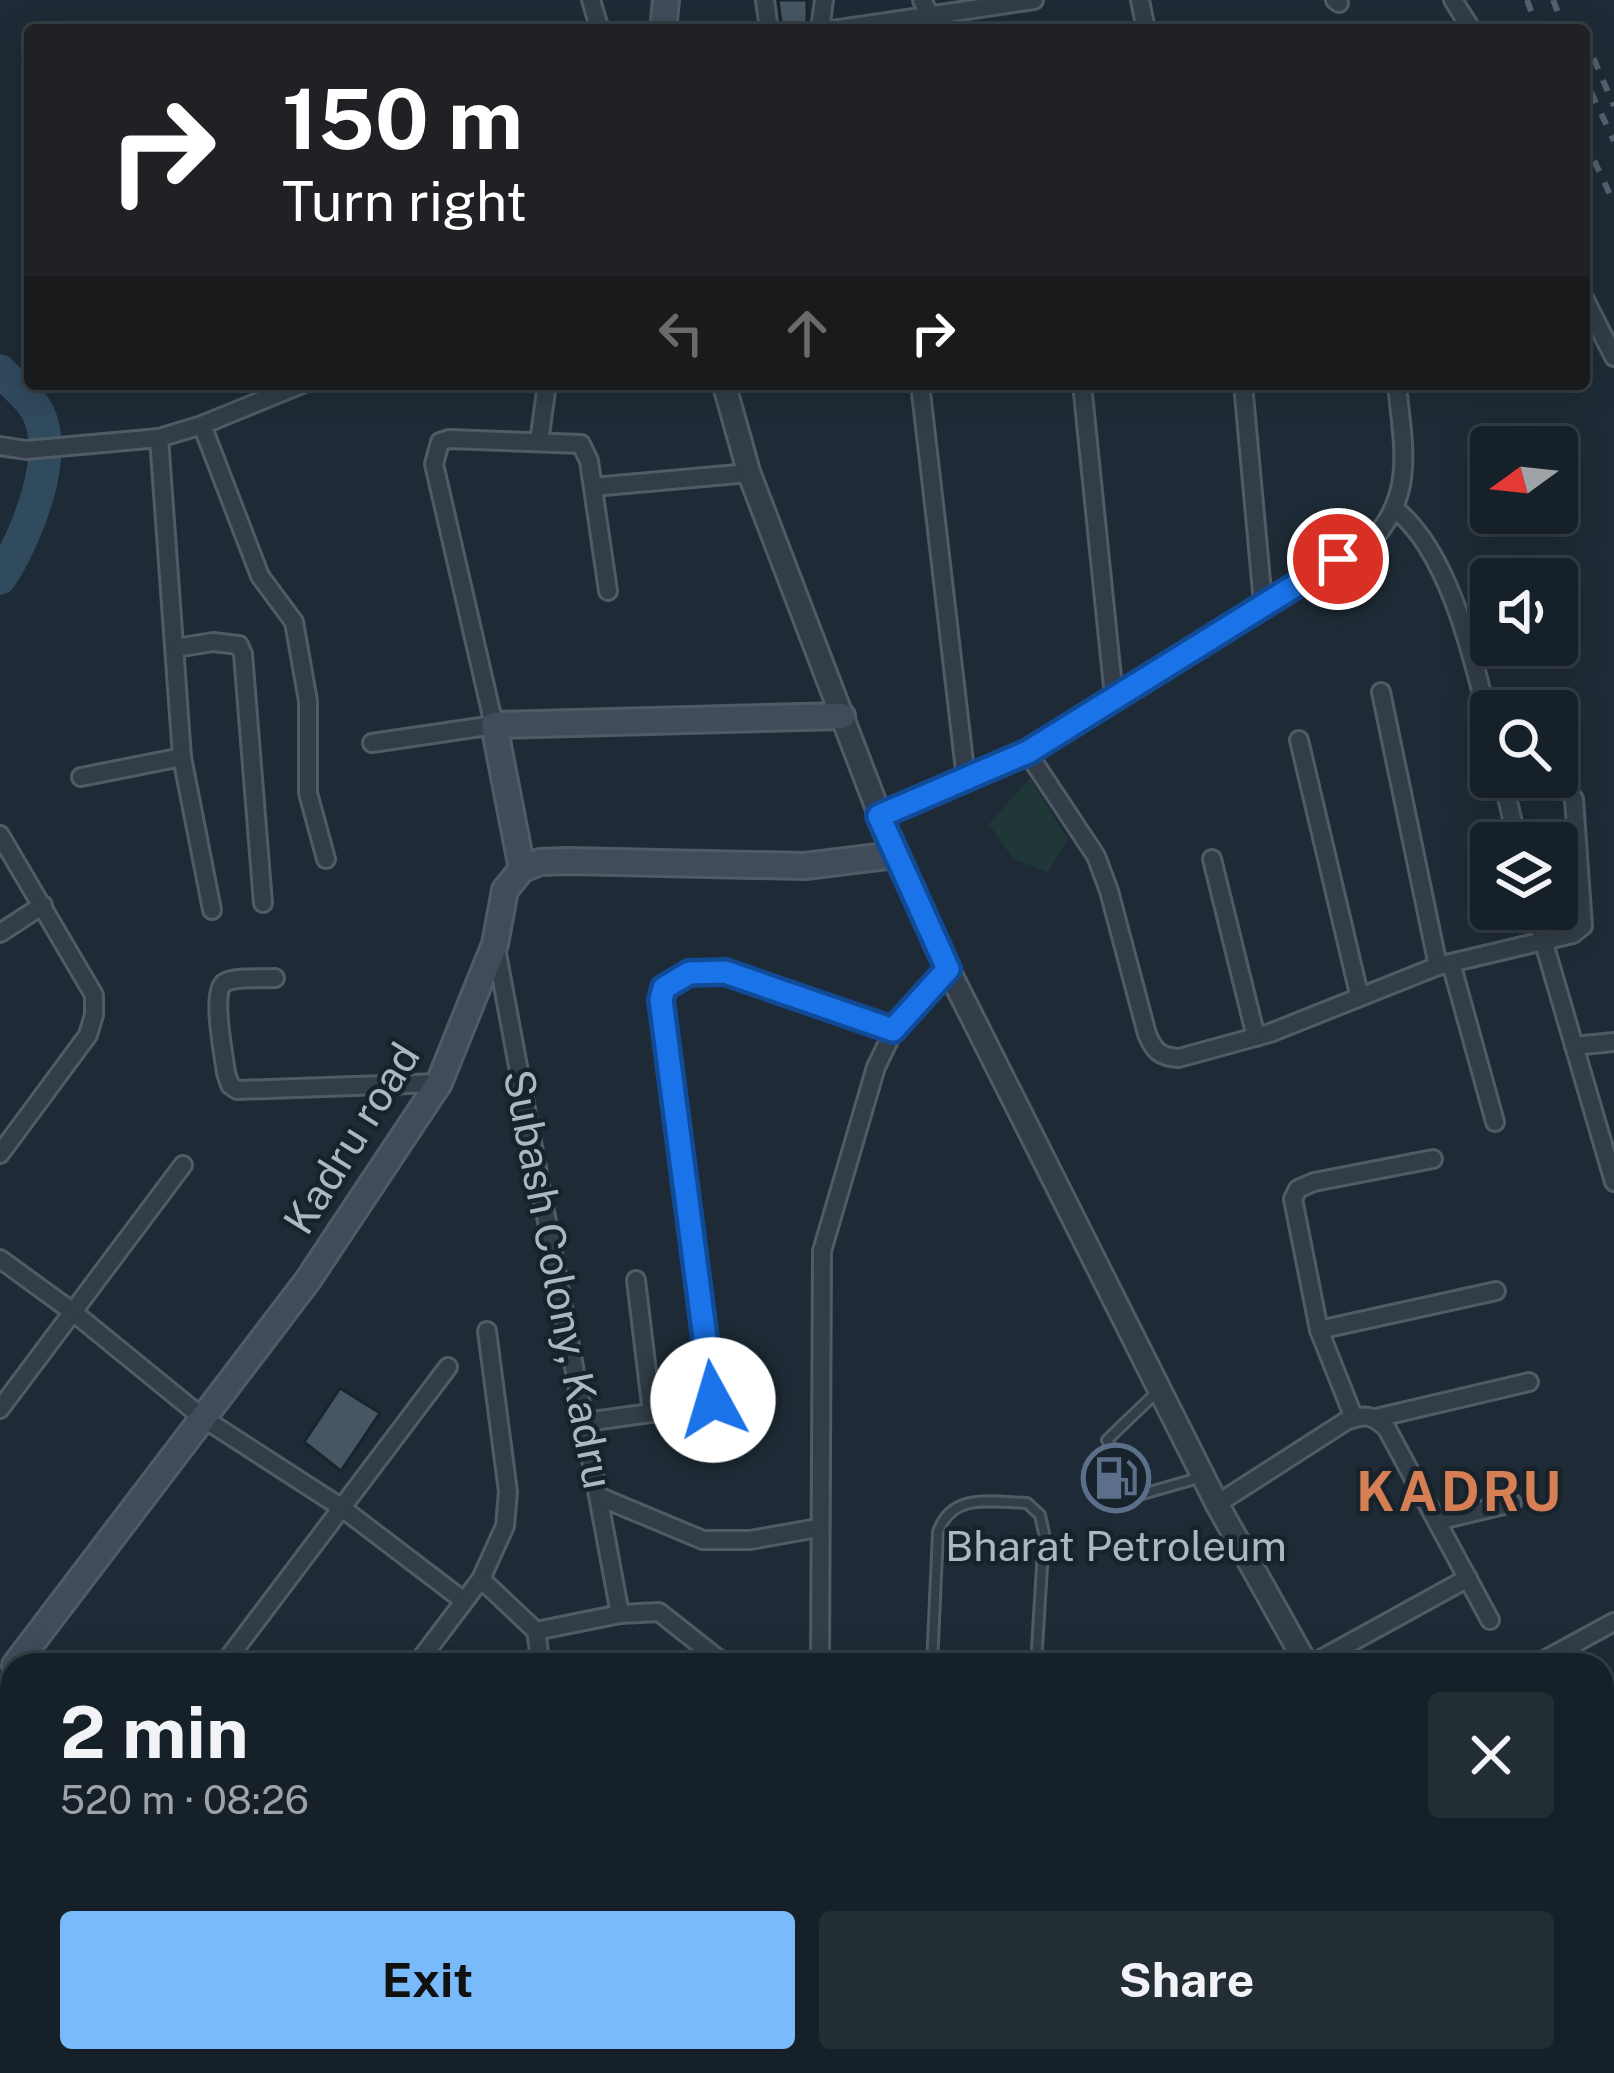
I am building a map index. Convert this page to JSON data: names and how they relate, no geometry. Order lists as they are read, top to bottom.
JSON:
{
  "streets": {
    "main road": ["Kadru road"],
    "street": ["Subash Colony, Kadru"]
  },
  "crossings": [
    ["Kadru road", "Subash Colony, Kadru"]
  ],
  "districts": ["KADRU"],
  "places": {
    "fuel station": ["Bharat Petroleum"]
  },
  "north": "left",
  "page": {
    "turn": ["150 m", "Turn right"],
    "heading": ["2 min", "520 m · 08:26"],
    "buttons": ["Exit", "Share"]
  }
}
